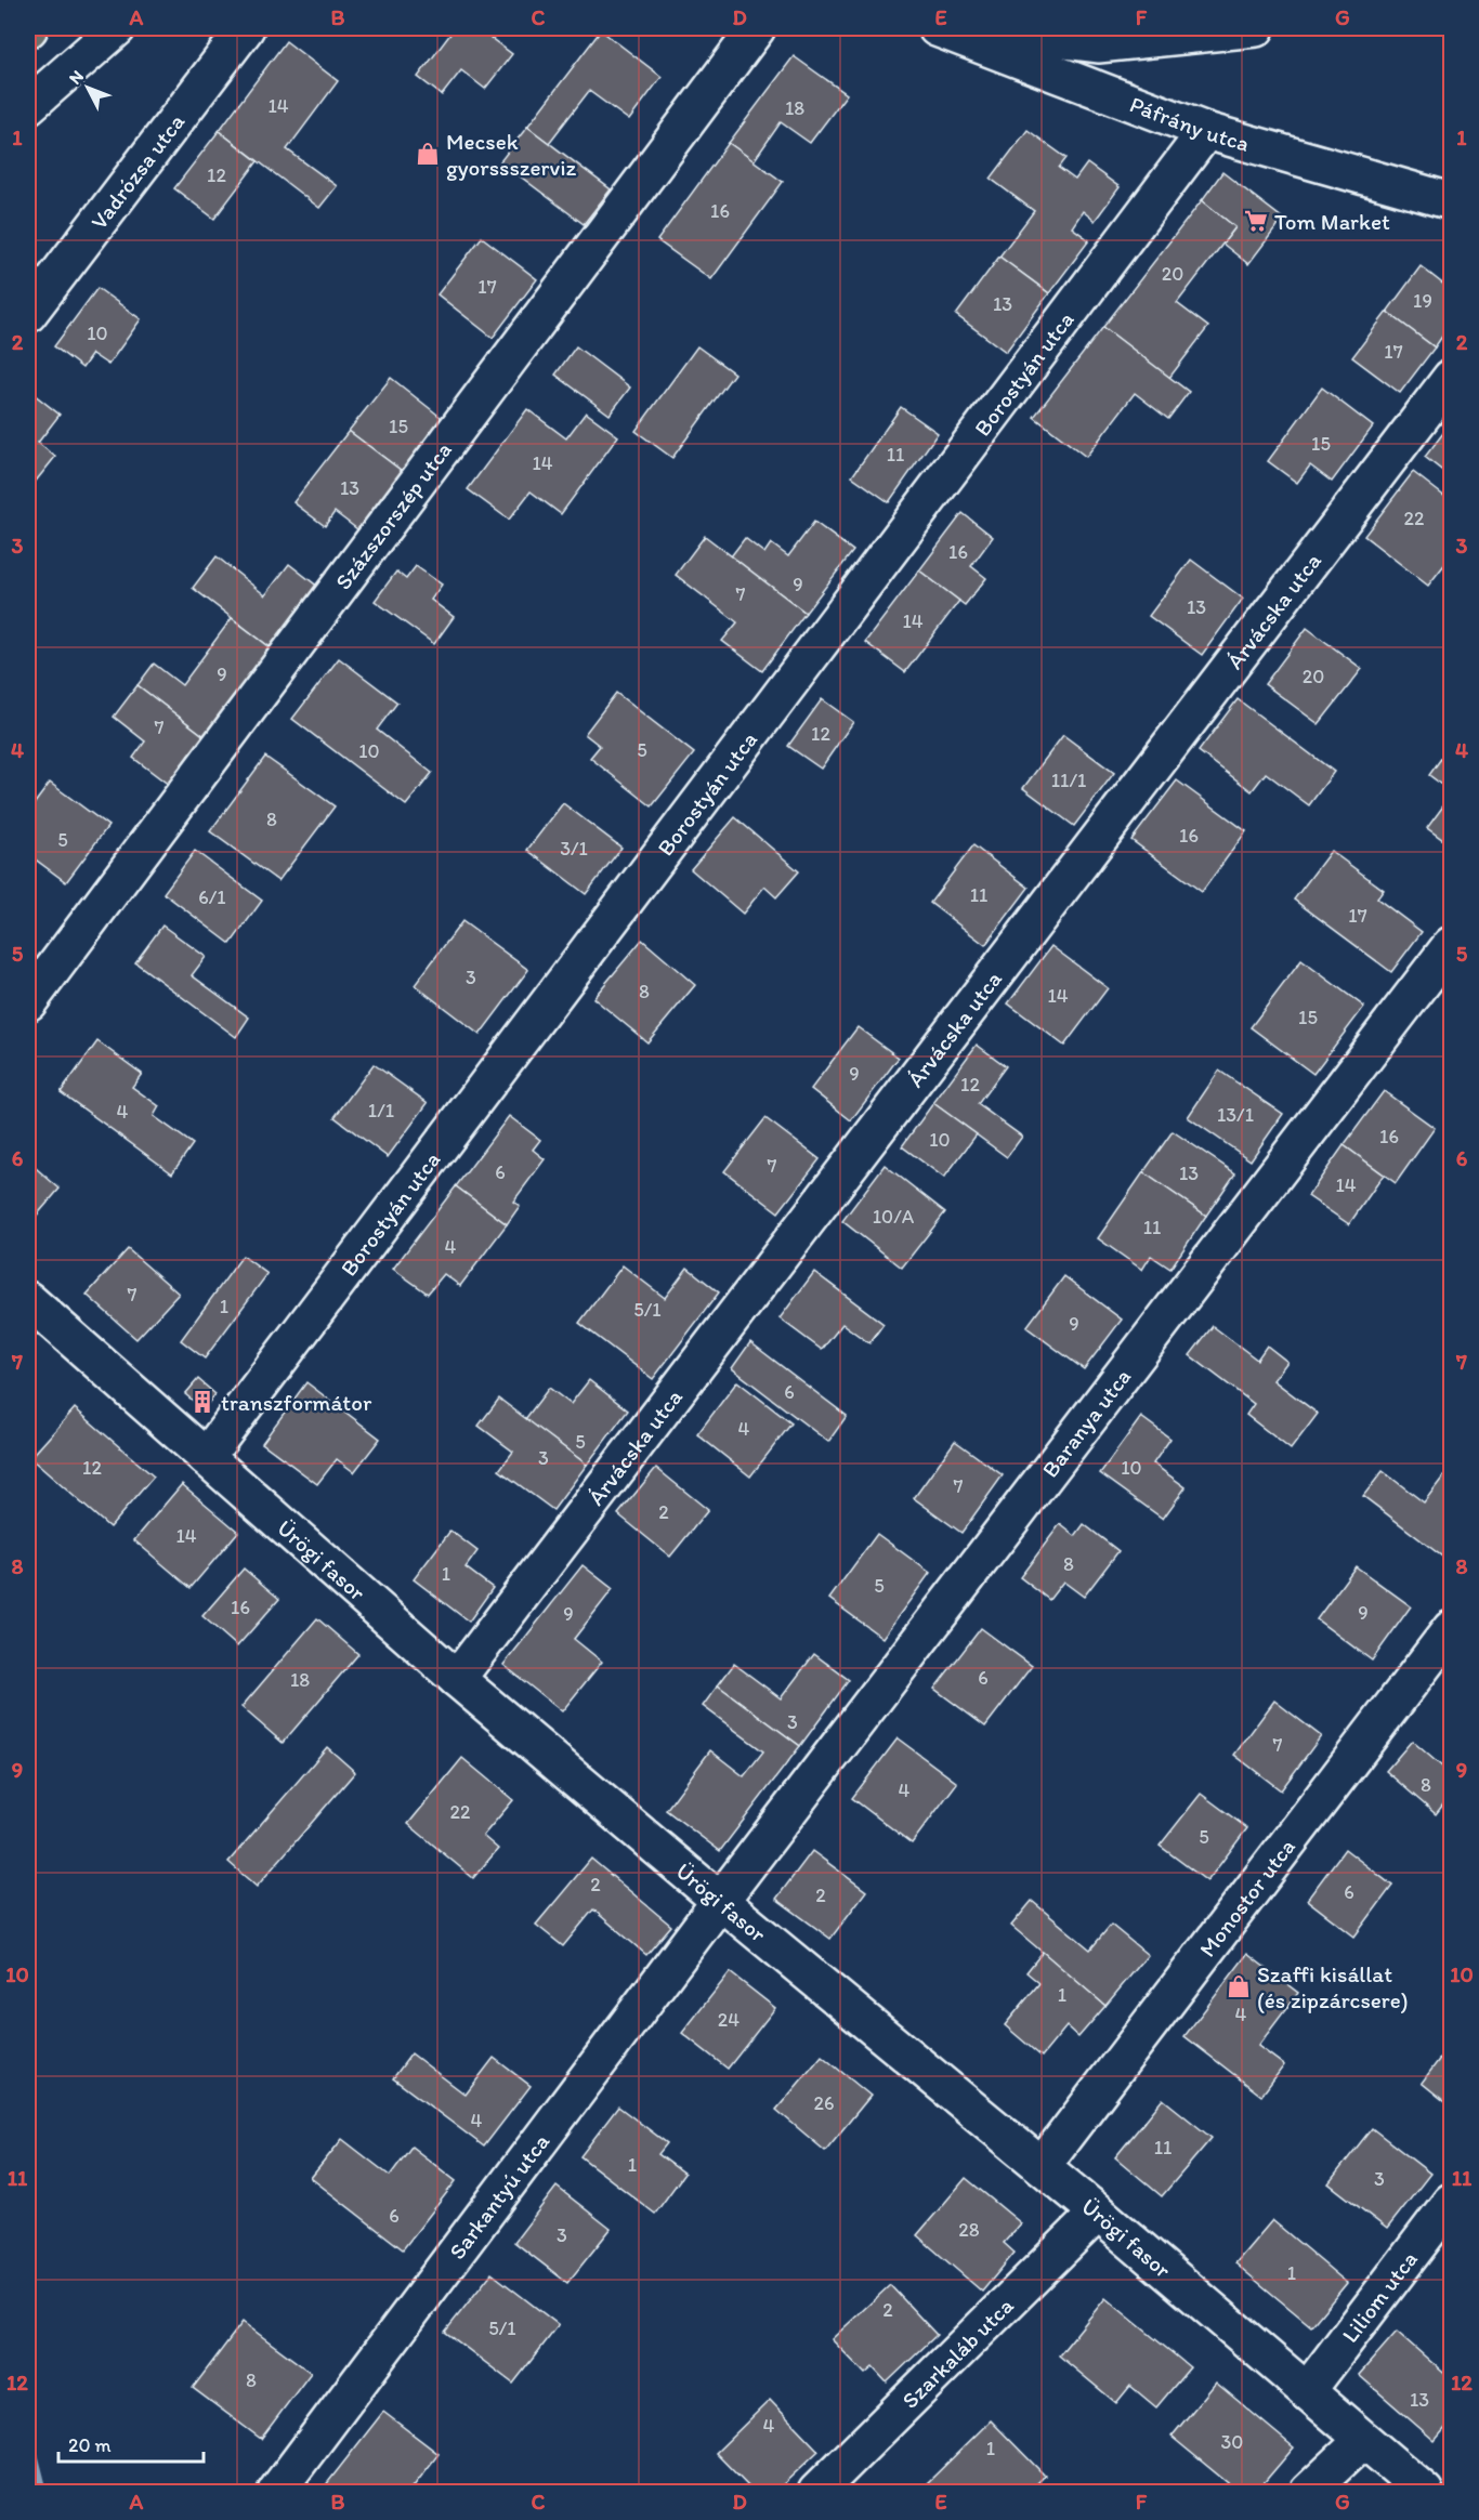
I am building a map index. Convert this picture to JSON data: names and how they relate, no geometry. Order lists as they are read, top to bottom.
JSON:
{
  "streets": {
    "street": [
      "Páfrány utca",
      "Vadrózsa utca",
      "Borostyán utca",
      "Százszorszép utca",
      "Árvácska utca",
      "Baranya utca",
      "Ürögi fasor",
      "Monostor utca",
      "Sarkantyú utca",
      "Liliom utca",
      "Szarkaláb utca"
    ]
  },
  "crossings": [
    ["Páfrány utca", "Borostyán utca"],
    ["Borostyán utca", "Ürögi fasor"],
    ["Árvácska utca", "Ürögi fasor"],
    ["Baranya utca", "Ürögi fasor"],
    ["Baranya utca", "Sarkantyú utca"],
    ["Ürögi fasor", "Monostor utca"],
    ["Ürögi fasor", "Sarkantyú utca"],
    ["Ürögi fasor", "Liliom utca"],
    ["Ürögi fasor", "Szarkaláb utca"]
  ],
  "places": {
    "shop": ["Mecsek gyorssszerviz", "Szaffi kisállat (és zipzárcsere)"],
    "supermarket": ["Tom Market"],
    "building": ["transzformátor"]
  },
  "house_numbers": [
    "14",
    "18",
    "12",
    "16",
    "20",
    "17",
    "19",
    "13",
    "10",
    "17",
    "15",
    "15",
    "11",
    "14",
    "13",
    "22",
    "16",
    "9",
    "7",
    "13",
    "14",
    "9",
    "20",
    "7",
    "12",
    "5",
    "10",
    "11/1",
    "8",
    "16",
    "5",
    "3/1",
    "11",
    "6/1",
    "17",
    "3",
    "8",
    "14",
    "15",
    "9",
    "12",
    "1/1",
    "4",
    "13/1",
    "16",
    "10",
    "7",
    "6",
    "13",
    "14",
    "10/A",
    "11",
    "4",
    "7",
    "1",
    "5/1",
    "9",
    "6",
    "4",
    "5",
    "3",
    "12",
    "10",
    "7",
    "2",
    "14",
    "8",
    "1",
    "5",
    "16",
    "9",
    "9",
    "6",
    "18",
    "3",
    "7",
    "8",
    "4",
    "22",
    "5",
    "2",
    "6",
    "2",
    "1",
    "4",
    "24",
    "26",
    "4",
    "11",
    "1",
    "3",
    "6",
    "28",
    "3",
    "1",
    "2",
    "5/1",
    "8",
    "13",
    "4",
    "30",
    "1"
  ],
  "scale_bar": "20 m",
  "north": "top left",
  "grid": {
    "columns": [
      "A",
      "B",
      "C",
      "D",
      "E",
      "F",
      "G"
    ],
    "rows": [
      "1",
      "2",
      "3",
      "4",
      "5",
      "6",
      "7",
      "8",
      "9",
      "10",
      "11",
      "12"
    ]
  }
}
